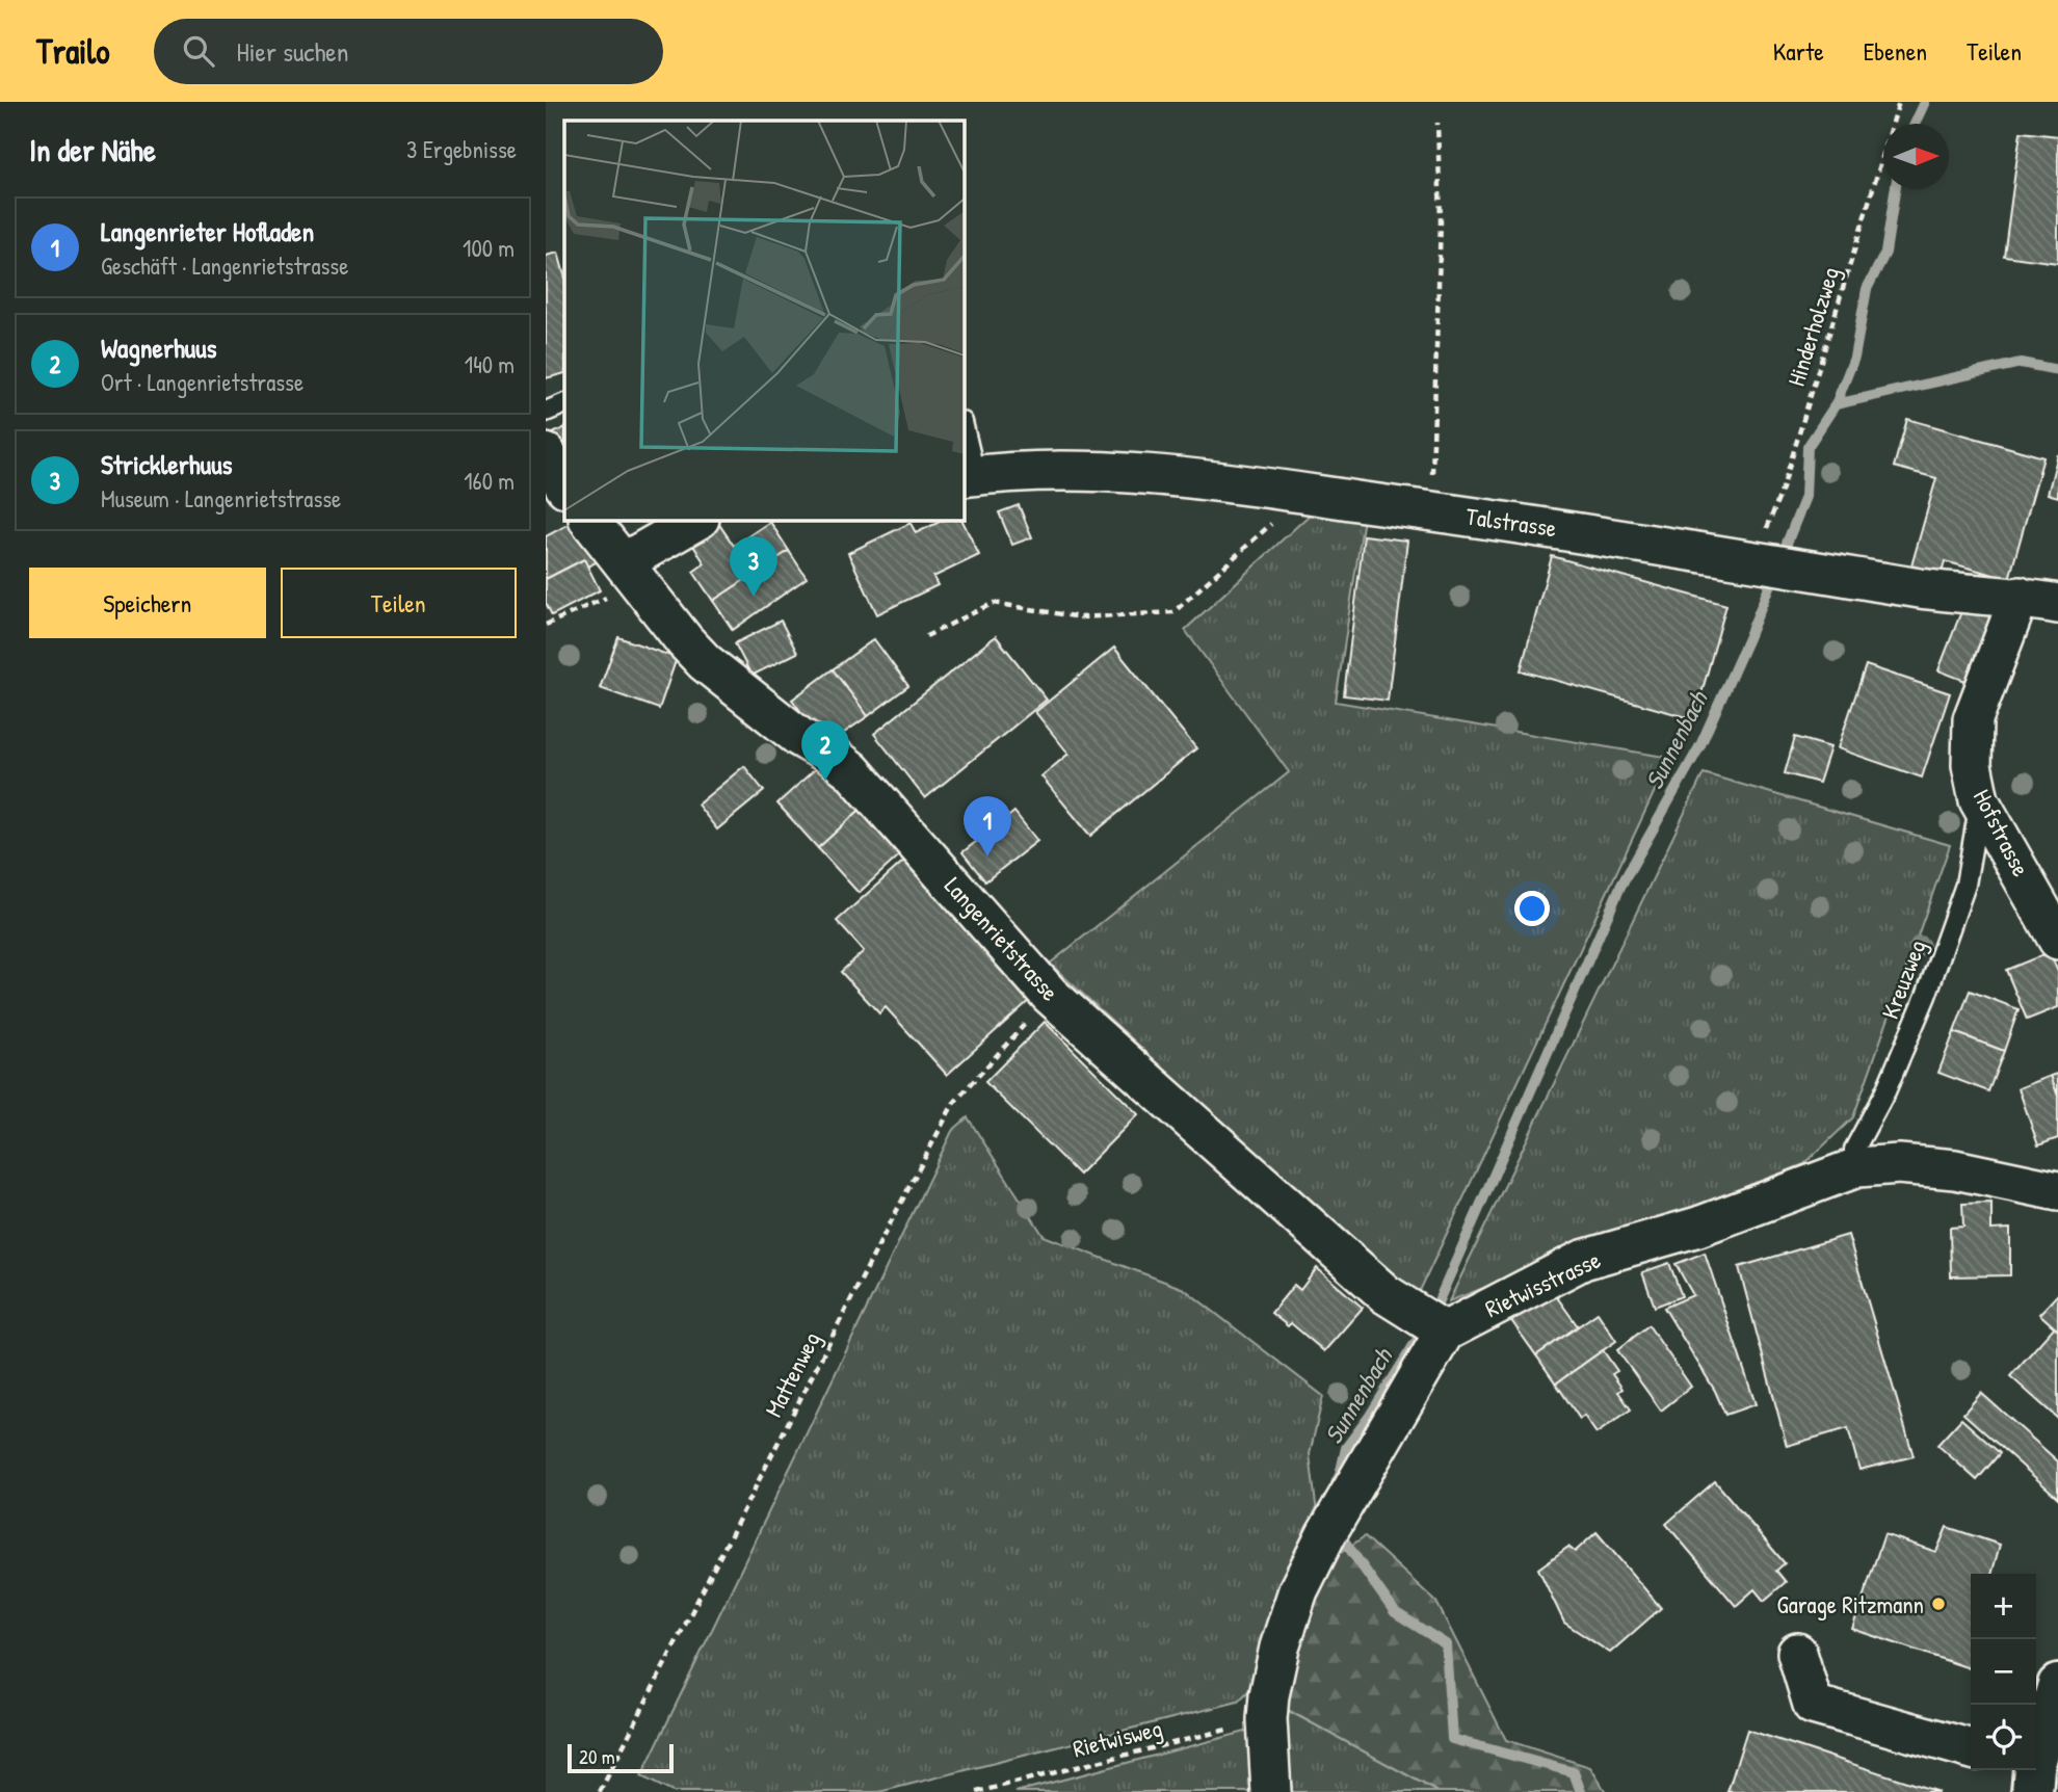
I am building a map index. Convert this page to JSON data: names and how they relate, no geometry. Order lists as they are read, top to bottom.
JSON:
{
  "streets": {
    "street": [
      "Talstrasse",
      "Hofstrasse",
      "Langenrietstrasse",
      "Rietwisstrasse"
    ],
    "lane": ["Kreuzweg"],
    "path": ["Hinderholzweg", "Mattenweg", "Rietwisweg"]
  },
  "crossings": [
    ["Hinderholzweg", "Talstrasse"],
    ["Talstrasse", "Hofstrasse"],
    ["Hofstrasse", "Kreuzweg"],
    ["Langenrietstrasse", "Rietwisstrasse"],
    ["Langenrietstrasse", "Mattenweg"],
    ["Kreuzweg", "Rietwisstrasse"]
  ],
  "water": ["Sunnenbach"],
  "places": ["Garage Ritzmann"],
  "scale_bar": "20 m",
  "north": "right",
  "page": {
    "header": "Trailo",
    "search": "Hier suchen",
    "nav": ["Karte", "Ebenen", "Teilen"],
    "heading": ["In der Nähe", "3 Ergebnisse"],
    "list": [
      {
        "mark": "1",
        "name": "Langenrieter Hofladen",
        "note": "Geschäft · Langenrietstrasse",
        "value": "100 m"
      },
      {
        "mark": "2",
        "name": "Wagnerhuus",
        "note": "Ort · Langenrietstrasse",
        "value": "140 m"
      },
      {
        "mark": "3",
        "name": "Stricklerhuus",
        "note": "Museum · Langenrietstrasse",
        "value": "160 m"
      }
    ],
    "pins": ["3", "2", "1"],
    "buttons": ["Speichern", "Teilen"],
    "map_buttons": ["+", "−"],
    "scale": "20 m"
  }
}
